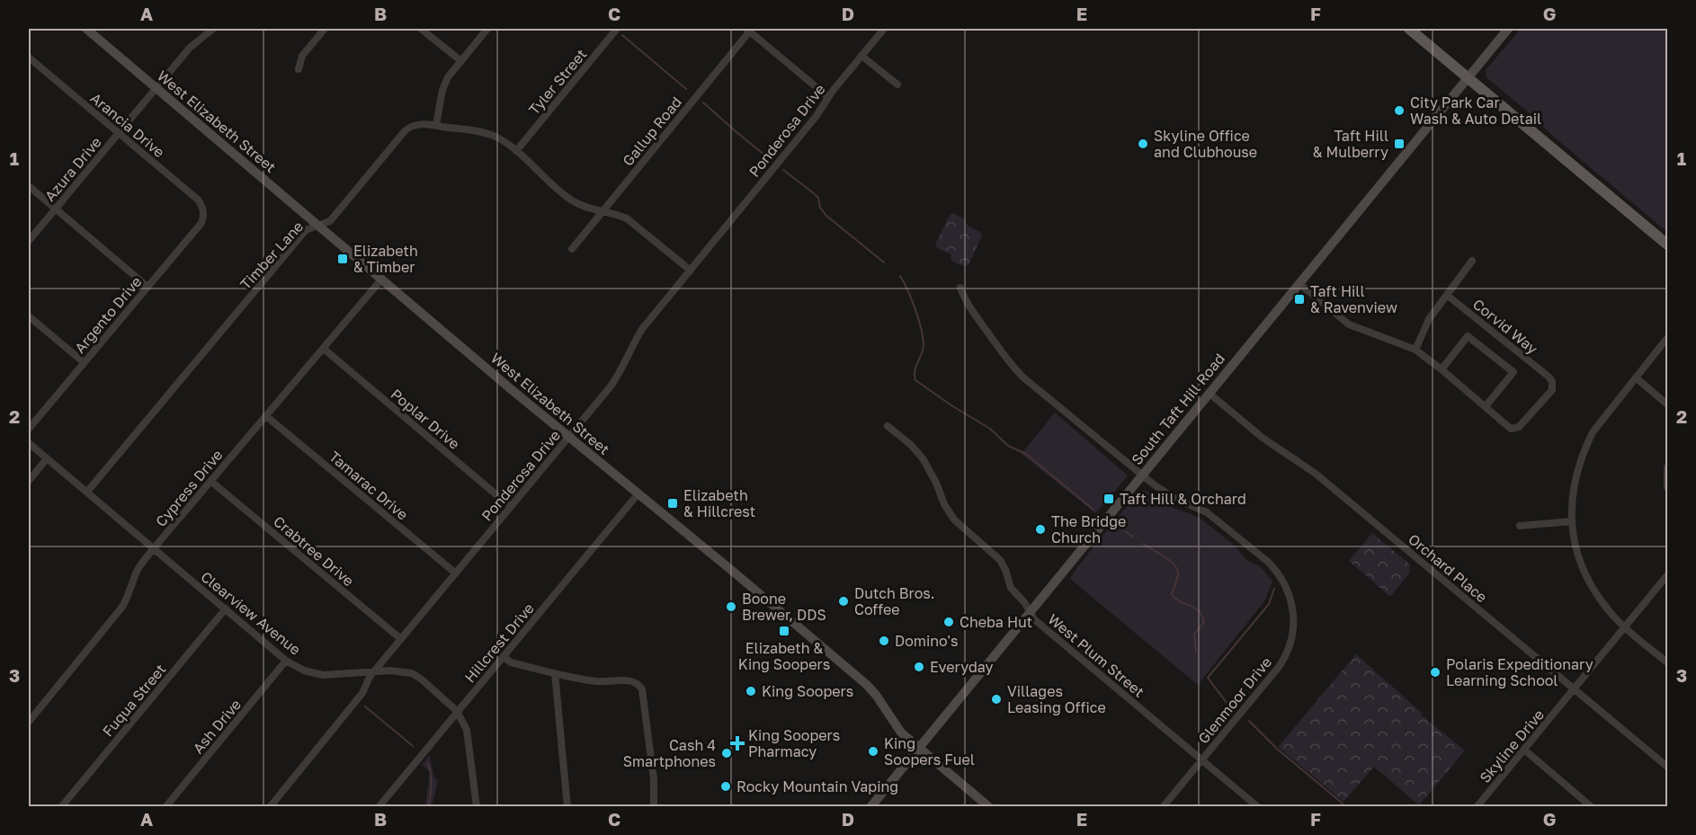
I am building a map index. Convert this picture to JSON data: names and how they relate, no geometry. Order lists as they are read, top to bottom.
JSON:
{
  "streets": {
    "main road": ["West Elizabeth Street", "South Taft Hill Road"],
    "street": [
      "Tyler Street",
      "Arancia Drive",
      "Ponderosa Drive",
      "Gallup Road",
      "Azura Drive",
      "Timber Lane",
      "Argento Drive",
      "Corvid Way",
      "Poplar Drive",
      "Tamarac Drive",
      "Cypress Drive",
      "Crabtree Drive",
      "Orchard Place",
      "Clearview Avenue",
      "Hillcrest Drive",
      "West Plum Street",
      "Fuqua Street",
      "Glenmoor Drive",
      "Ash Drive",
      "Skyline Drive"
    ]
  },
  "crossings": [
    ["West Elizabeth Street", "Ponderosa Drive"],
    ["West Elizabeth Street", "Azura Drive"],
    ["West Elizabeth Street", "Timber Lane"],
    ["West Elizabeth Street", "South Taft Hill Road"],
    ["West Elizabeth Street", "Cypress Drive"],
    ["West Elizabeth Street", "Hillcrest Drive"],
    ["Arancia Drive", "Azura Drive"],
    ["Arancia Drive", "Argento Drive"],
    ["Ponderosa Drive", "Poplar Drive"],
    ["Ponderosa Drive", "Tamarac Drive"],
    ["Ponderosa Drive", "Crabtree Drive"],
    ["Ponderosa Drive", "Clearview Avenue"],
    ["Timber Lane", "Clearview Avenue"],
    ["South Taft Hill Road", "Orchard Place"],
    ["South Taft Hill Road", "West Plum Street"],
    ["South Taft Hill Road", "Glenmoor Drive"],
    ["Poplar Drive", "Cypress Drive"],
    ["Tamarac Drive", "Cypress Drive"],
    ["Cypress Drive", "Crabtree Drive"],
    ["Cypress Drive", "Clearview Avenue"],
    ["Orchard Place", "Skyline Drive"],
    ["Clearview Avenue", "Hillcrest Drive"],
    ["Clearview Avenue", "Fuqua Street"],
    ["Clearview Avenue", "Ash Drive"],
    ["West Plum Street", "Glenmoor Drive"]
  ],
  "places": {
    "other": [
      "City Park Car Wash & Auto Detail",
      "Skyline Office and Clubhouse",
      "The Bridge Church",
      "Dutch Bros. Coffee",
      "Boone Brewer, DDS",
      "Cheba Hut",
      "Domino's",
      "Everyday",
      "Polaris Expeditionary Learning School",
      "King Soopers",
      "Villages Leasing Office",
      "King Soopers Fuel",
      "Cash 4 Smartphones",
      "Rocky Mountain Vaping"
    ],
    "transit": [
      "Taft Hill & Mulberry",
      "Elizabeth & Timber",
      "Taft Hill & Ravenview",
      "Taft Hill & Orchard",
      "Elizabeth & Hillcrest",
      "Elizabeth & King Soopers"
    ],
    "health": ["King Soopers Pharmacy"]
  },
  "grid": {
    "columns": [
      "A",
      "B",
      "C",
      "D",
      "E",
      "F",
      "G"
    ],
    "rows": ["1", "2", "3"]
  }
}
